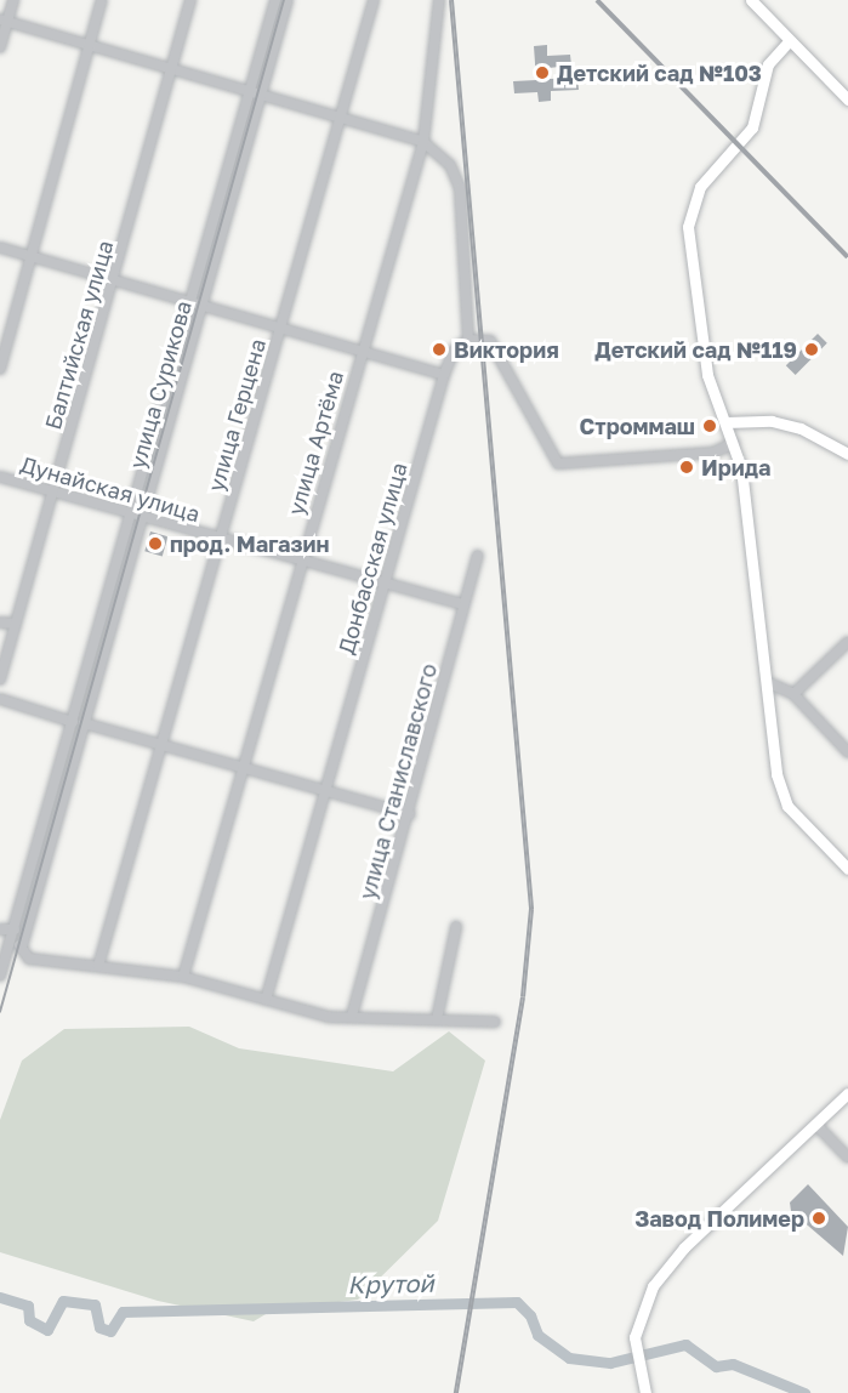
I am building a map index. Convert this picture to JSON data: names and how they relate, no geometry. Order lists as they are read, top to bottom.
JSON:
{
  "streets": {
    "street": [
      "Балтийская улица",
      "улица Сурикова",
      "улица Герцена",
      "улица Артёма",
      "Дунайская улица",
      "Донбасская улица",
      "улица Станиславского"
    ]
  },
  "crossings": [
    ["Балтийская улица", "Дунайская улица"],
    ["улица Сурикова", "Дунайская улица"],
    ["улица Герцена", "Дунайская улица"],
    ["улица Артёма", "Дунайская улица"],
    ["Дунайская улица", "Донбасская улица"],
    ["Дунайская улица", "улица Станиславского"]
  ],
  "water": ["Крутой"],
  "places": [
    "Детский сад №103",
    "Виктория",
    "Детский сад №119",
    "Строммаш",
    "Ирида",
    "прод. Магазин",
    "Завод Полимер"
  ]
}
